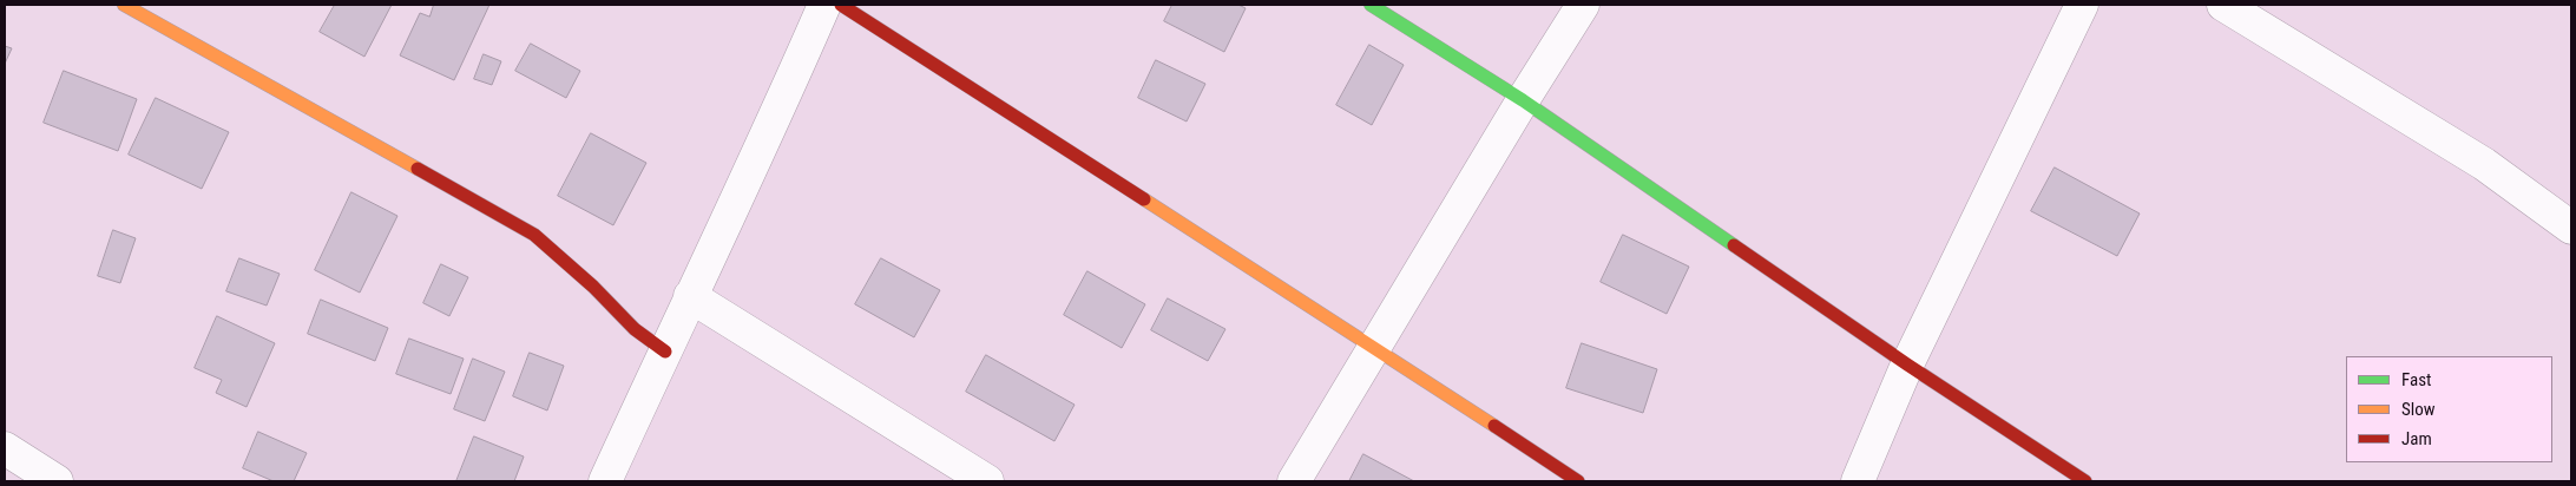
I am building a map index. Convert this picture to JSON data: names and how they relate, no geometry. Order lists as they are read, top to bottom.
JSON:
{
  "legend": ["Fast", "Slow", "Jam"]
}
